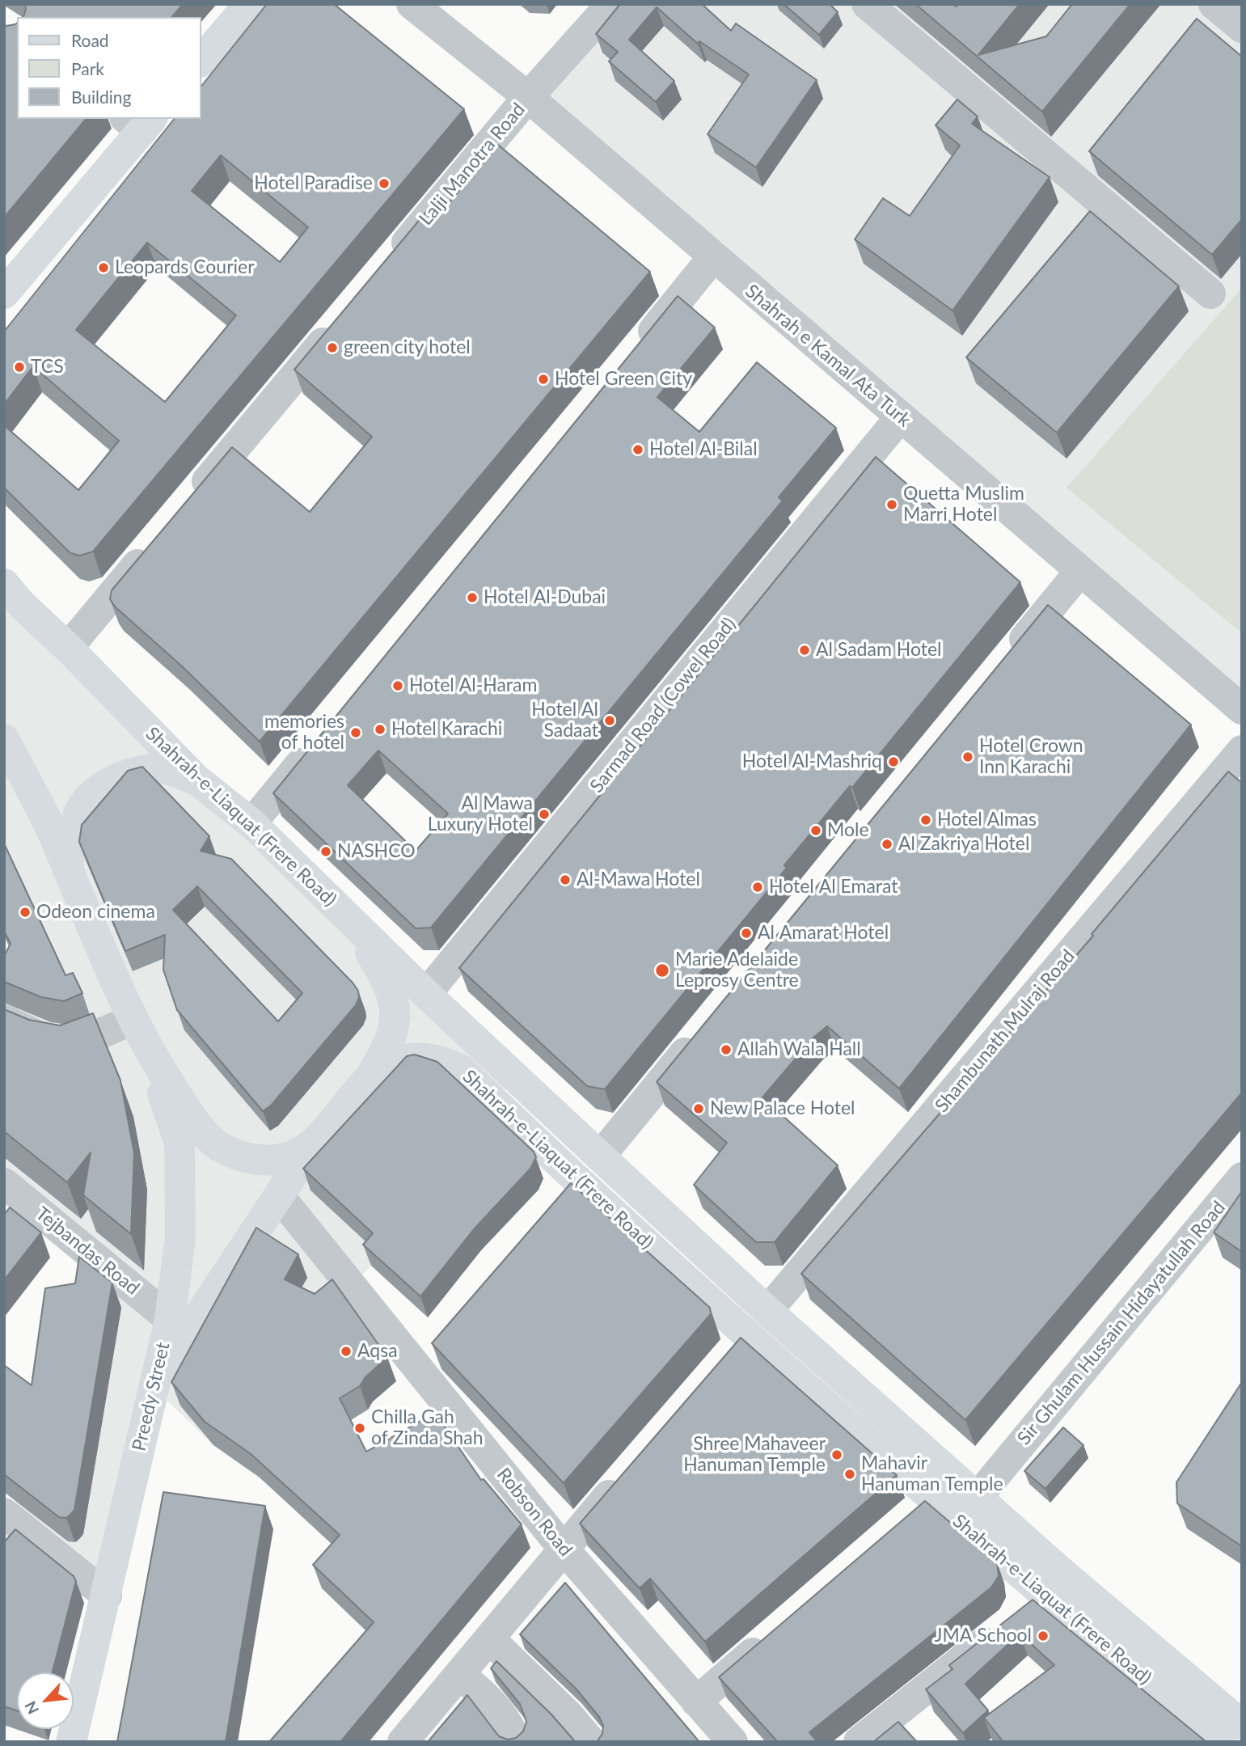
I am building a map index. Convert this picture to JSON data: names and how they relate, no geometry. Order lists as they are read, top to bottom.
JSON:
{
  "streets": {
    "main road": ["Shahrah-e-Liaquat (Frere Road)", "Preedy Street"],
    "street": [
      "Lalji Manotra Road",
      "Shahrah e Kamal Ata Turk",
      "Sarmad Road (Cowel Road)",
      "Shambunath Mulraj Road",
      "Tejbandas Road",
      "Sir Ghulam Hussain Hidayatullah Road",
      "Robson Road"
    ]
  },
  "crossings": [
    ["Lalji Manotra Road", "Shahrah e Kamal Ata Turk"],
    ["Shahrah e Kamal Ata Turk", "Sarmad Road (Cowel Road)"],
    ["Sarmad Road (Cowel Road)", "Shahrah-e-Liaquat (Frere Road)"],
    ["Shahrah-e-Liaquat (Frere Road)", "Shambunath Mulraj Road"],
    ["Shahrah-e-Liaquat (Frere Road)", "Sir Ghulam Hussain Hidayatullah Road"],
    ["Shahrah-e-Liaquat (Frere Road)", "Preedy Street"],
    ["Tejbandas Road", "Preedy Street"]
  ],
  "places": [
    "Hotel Paradise",
    "Leopards Courier",
    "green city hotel",
    "TCS",
    "Hotel Green City",
    "Hotel Al-Bilal",
    "Quetta Muslim Marri Hotel",
    "Hotel Al-Dubai",
    "Al Sadam Hotel",
    "Hotel Al-Haram",
    "Hotel Al Sadaat",
    "Hotel Karachi",
    "memories of hotel",
    "Hotel Crown Inn Karachi",
    "Hotel Al-Mashriq",
    "Al Mawa Luxury Hotel",
    "Hotel Almas",
    "Mole",
    "Al Zakriya Hotel",
    "NASHCO",
    "Al-Mawa Hotel",
    "Hotel Al Emarat",
    "Odeon cinema",
    "Al Amarat Hotel",
    "Marie Adelaide Leprosy Centre",
    "Allah Wala Hall",
    "New Palace Hotel",
    "Aqsa",
    "Chilla Gah of Zinda Shah",
    "Shree Mahaveer Hanuman Temple",
    "Mahavir Hanuman Temple",
    "JMA School"
  ],
  "legend": ["Road", "Park", "Building"],
  "north": "bottom left"
}
